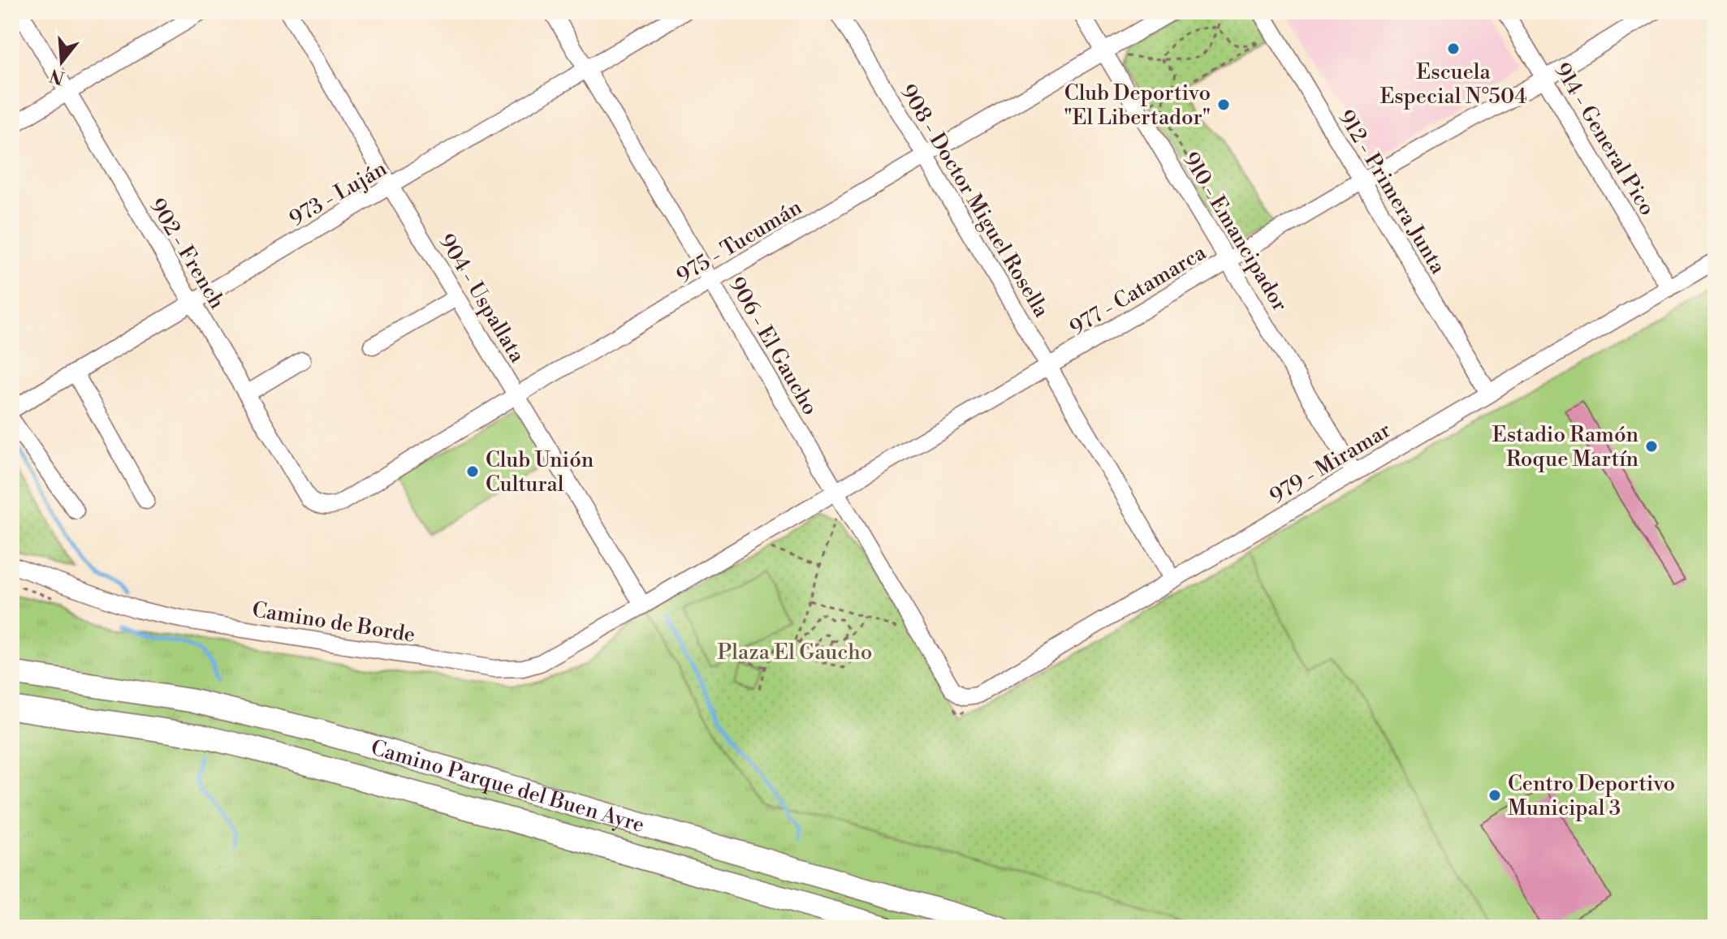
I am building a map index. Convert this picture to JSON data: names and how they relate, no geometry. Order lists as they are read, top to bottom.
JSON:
{
  "streets": {
    "highway": ["Camino Parque del Buen Ayre"],
    "street": [
      "914 - General Pico",
      "912 - Primera Junta",
      "973 - Luján",
      "908 - Doctor Miguel Rosella",
      "910 - Emancipador",
      "975 - Tucumán",
      "902 - French",
      "977 - Catamarca",
      "904 - Uspallata",
      "906 - El Gaucho",
      "979 - Miramar",
      "Camino de Borde"
    ]
  },
  "crossings": [
    ["914 - General Pico", "977 - Catamarca"],
    ["914 - General Pico", "979 - Miramar"],
    ["912 - Primera Junta", "977 - Catamarca"],
    ["912 - Primera Junta", "979 - Miramar"],
    ["973 - Luján", "902 - French"],
    ["973 - Luján", "904 - Uspallata"],
    ["973 - Luján", "906 - El Gaucho"],
    ["908 - Doctor Miguel Rosella", "975 - Tucumán"],
    ["908 - Doctor Miguel Rosella", "977 - Catamarca"],
    ["908 - Doctor Miguel Rosella", "979 - Miramar"],
    ["910 - Emancipador", "975 - Tucumán"],
    ["910 - Emancipador", "977 - Catamarca"],
    ["910 - Emancipador", "979 - Miramar"],
    ["975 - Tucumán", "902 - French"],
    ["975 - Tucumán", "904 - Uspallata"],
    ["975 - Tucumán", "906 - El Gaucho"],
    ["977 - Catamarca", "904 - Uspallata"],
    ["977 - Catamarca", "906 - El Gaucho"],
    ["977 - Catamarca", "Camino de Borde"],
    ["904 - Uspallata", "Camino de Borde"],
    ["906 - El Gaucho", "979 - Miramar"]
  ],
  "parks": ["Plaza El Gaucho"],
  "places": [
    "Escuela Especial N°504",
    "Club Deportivo \"El Libertador\"",
    "Estadio Ramón Roque Martín",
    "Club Unión Cultural",
    "Centro Deportivo Municipal 3"
  ],
  "north": "bottom"
}
